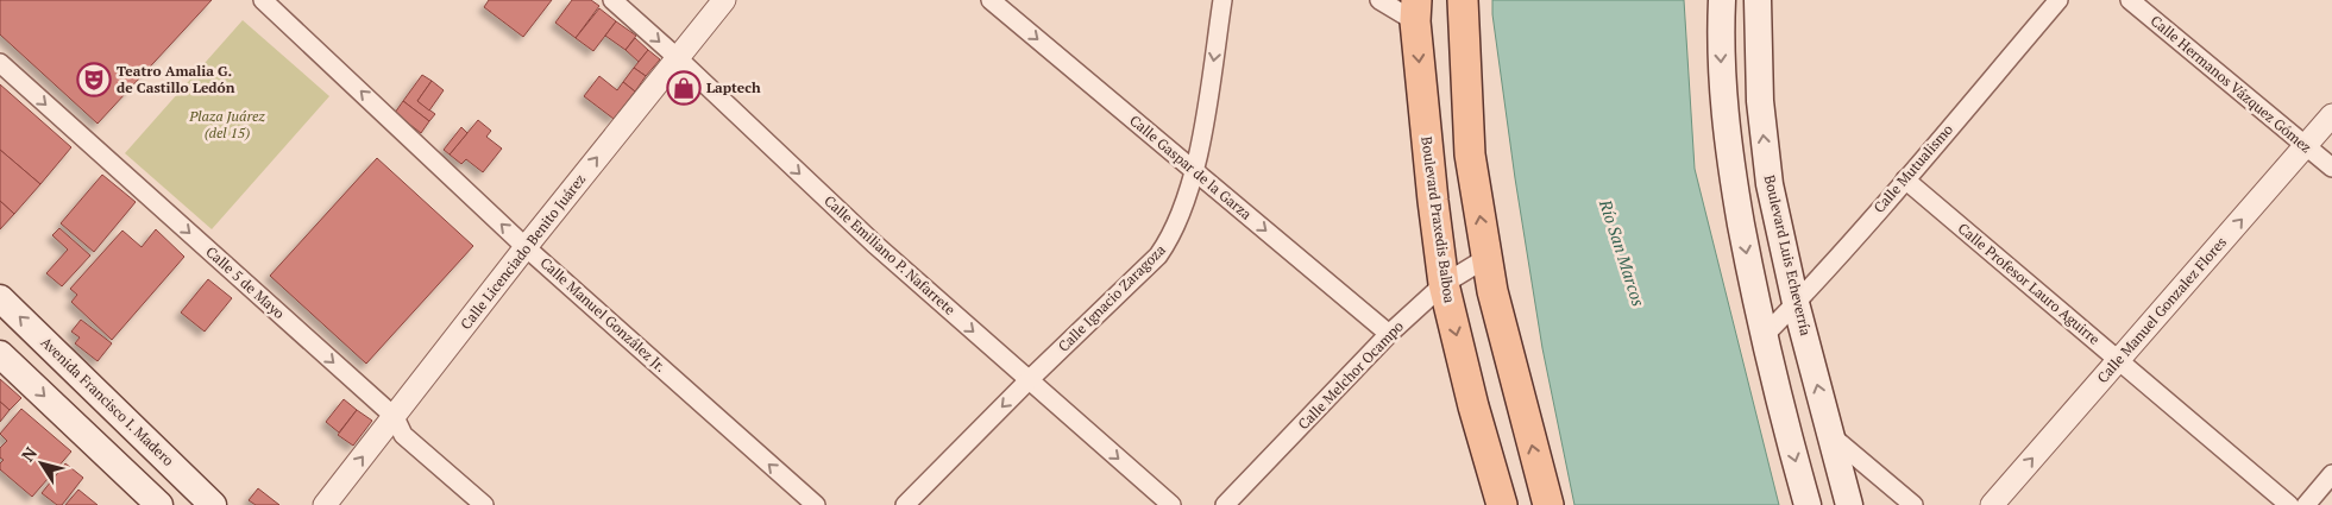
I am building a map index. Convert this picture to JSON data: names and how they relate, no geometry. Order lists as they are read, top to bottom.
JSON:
{
  "streets": {
    "main road": ["Boulevard Praxedis Balboa", "Boulevard Luis Echeverría", "Avenida Francisco I. Madero"],
    "street": [
      "Calle Hermanos Vázquez Gómez",
      "Calle Gaspar de la Garza",
      "Calle Mutualismo",
      "Calle Licenciado Benito Juárez",
      "Calle Emiliano P. Nafarrete",
      "Calle 5 de Mayo",
      "Calle Profesor Lauro Aguirre",
      "Calle Ignacio Zaragoza",
      "Calle Manuel Gonzalez Flores",
      "Calle Manuel González Jr.",
      "Calle Melchor Ocampo"
    ]
  },
  "crossings": [
    ["Calle Hermanos Vázquez Gómez", "Calle Manuel Gonzalez Flores"],
    ["Calle Gaspar de la Garza", "Calle Ignacio Zaragoza"],
    ["Calle Gaspar de la Garza", "Calle Melchor Ocampo"],
    ["Calle Mutualismo", "Boulevard Luis Echeverría"],
    ["Calle Mutualismo", "Calle Profesor Lauro Aguirre"],
    ["Boulevard Praxedis Balboa", "Calle Melchor Ocampo"],
    ["Calle Licenciado Benito Juárez", "Calle Emiliano P. Nafarrete"],
    ["Calle Licenciado Benito Juárez", "Calle 5 de Mayo"],
    ["Calle Licenciado Benito Juárez", "Calle Manuel González Jr."],
    ["Calle Emiliano P. Nafarrete", "Calle Ignacio Zaragoza"],
    ["Calle Profesor Lauro Aguirre", "Calle Manuel Gonzalez Flores"]
  ],
  "one_way": [
    "Calle Gaspar de la Garza",
    "Calle Licenciado Benito Juárez",
    "Calle Emiliano P. Nafarrete",
    "Calle 5 de Mayo",
    "Calle Ignacio Zaragoza",
    "Calle Manuel Gonzalez Flores",
    "Calle Manuel González Jr."
  ],
  "water": ["Río San Marcos"],
  "parks": ["Plaza Juárez (del 15)"],
  "places": {
    "theatre": ["Teatro Amalia G. de Castillo Ledón"],
    "shop": ["Laptech"]
  },
  "north": "top left"
}
